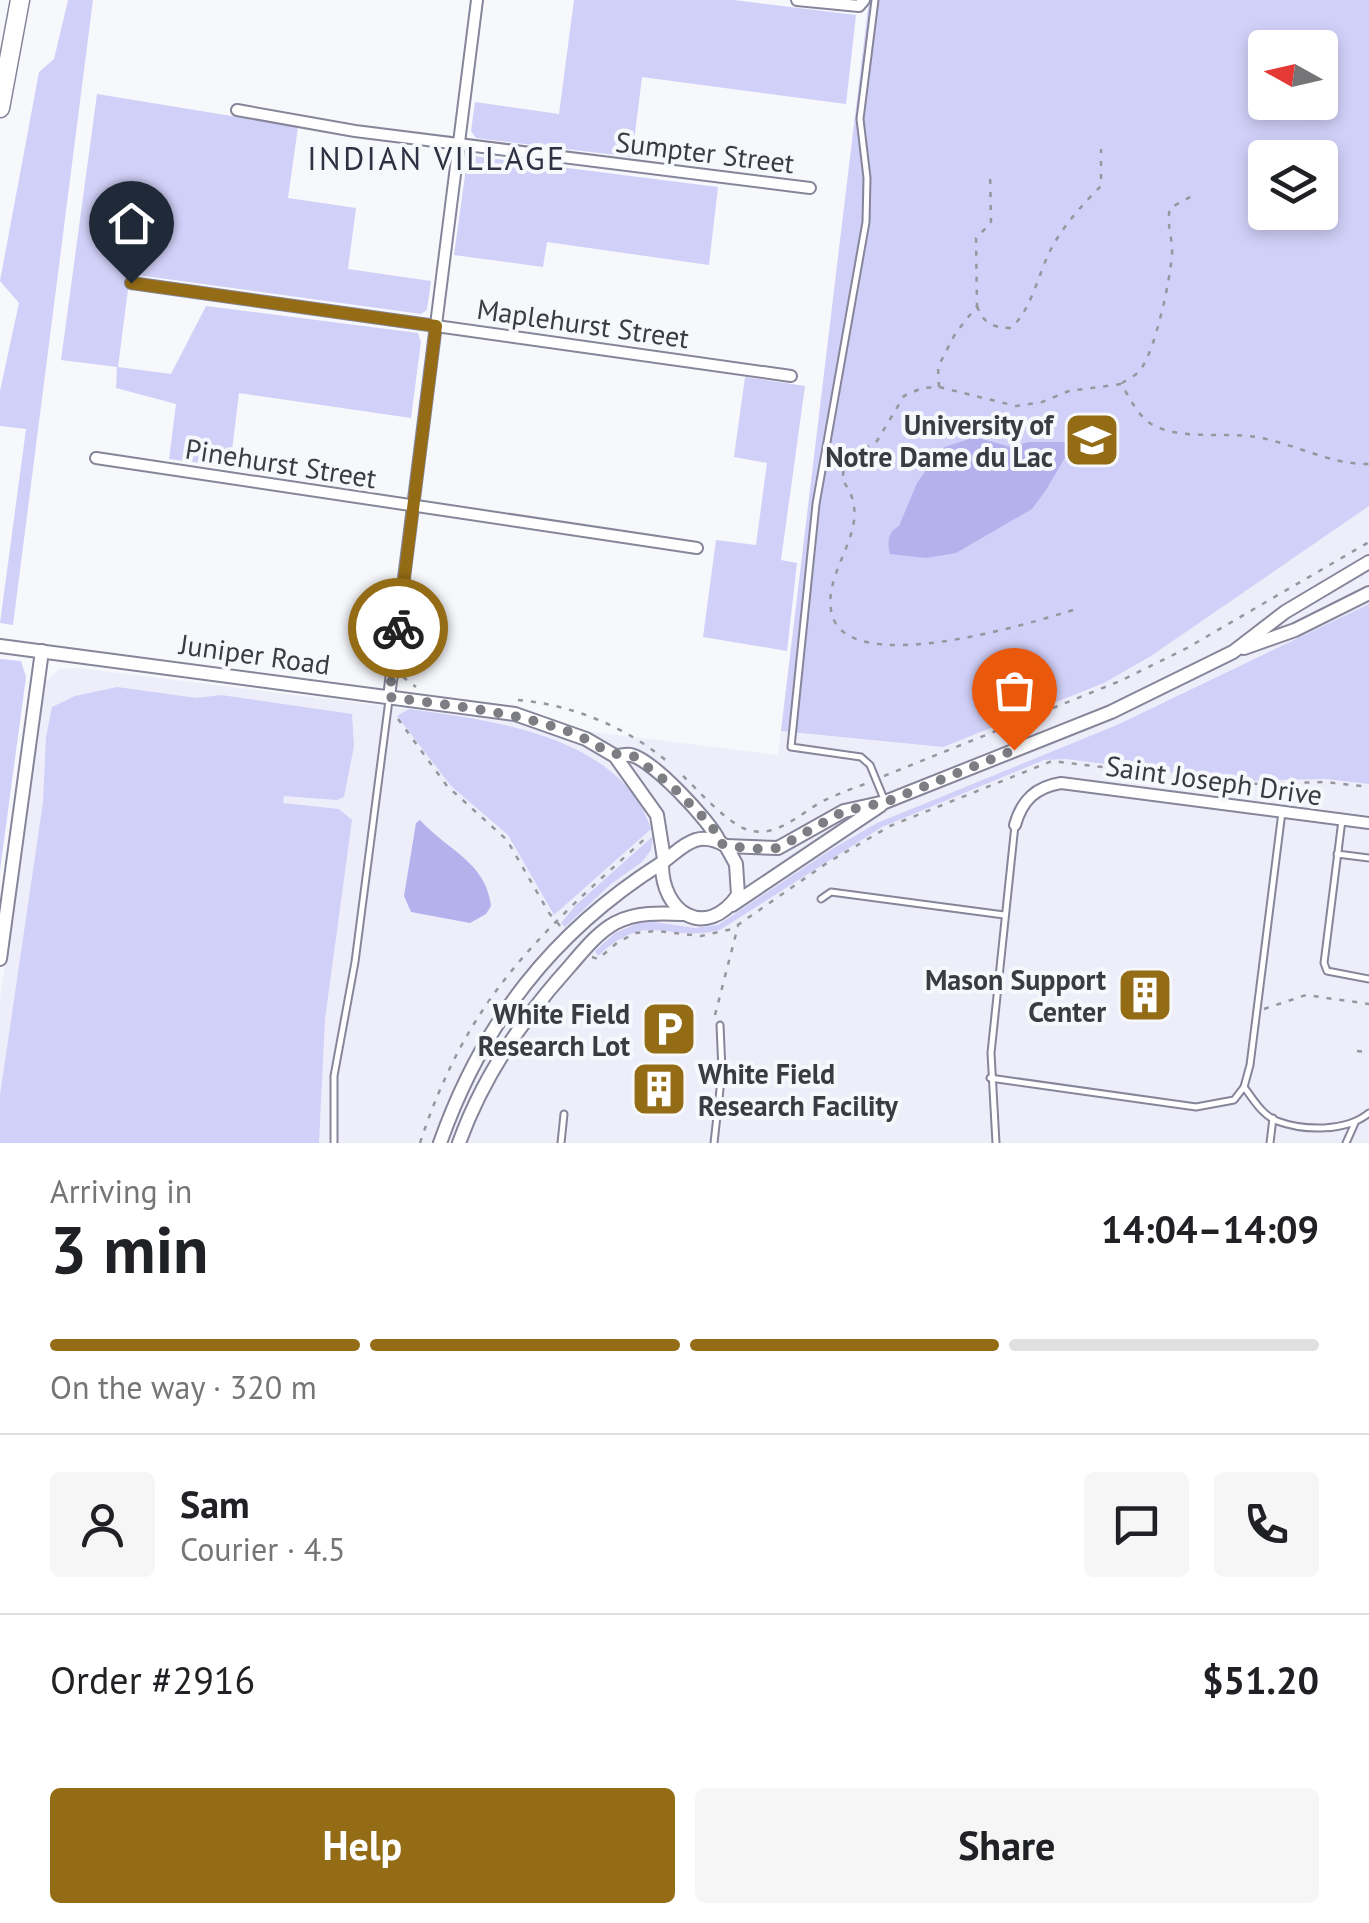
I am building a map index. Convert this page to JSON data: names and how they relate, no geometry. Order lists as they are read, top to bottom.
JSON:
{
  "streets": {
    "street": [
      "Sumpter Street",
      "Maplehurst Street",
      "Pinehurst Street",
      "Juniper Road",
      "Saint Joseph Drive"
    ]
  },
  "districts": ["INDIAN VILLAGE"],
  "places": {
    "school or university": ["University of Notre Dame du Lac"],
    "building": ["Mason Support Center", "White Field Research Facility"],
    "parking": ["White Field Research Lot"]
  },
  "north": "left",
  "page": {
    "heading": ["3 min", "Arriving in", "14:04–14:09"],
    "panel": [
      "Sam",
      "Courier · 4.5",
      "Order #2916",
      "$51.20"
    ],
    "bar": "On the way · 320 m",
    "buttons": ["Help", "Share"]
  }
}
